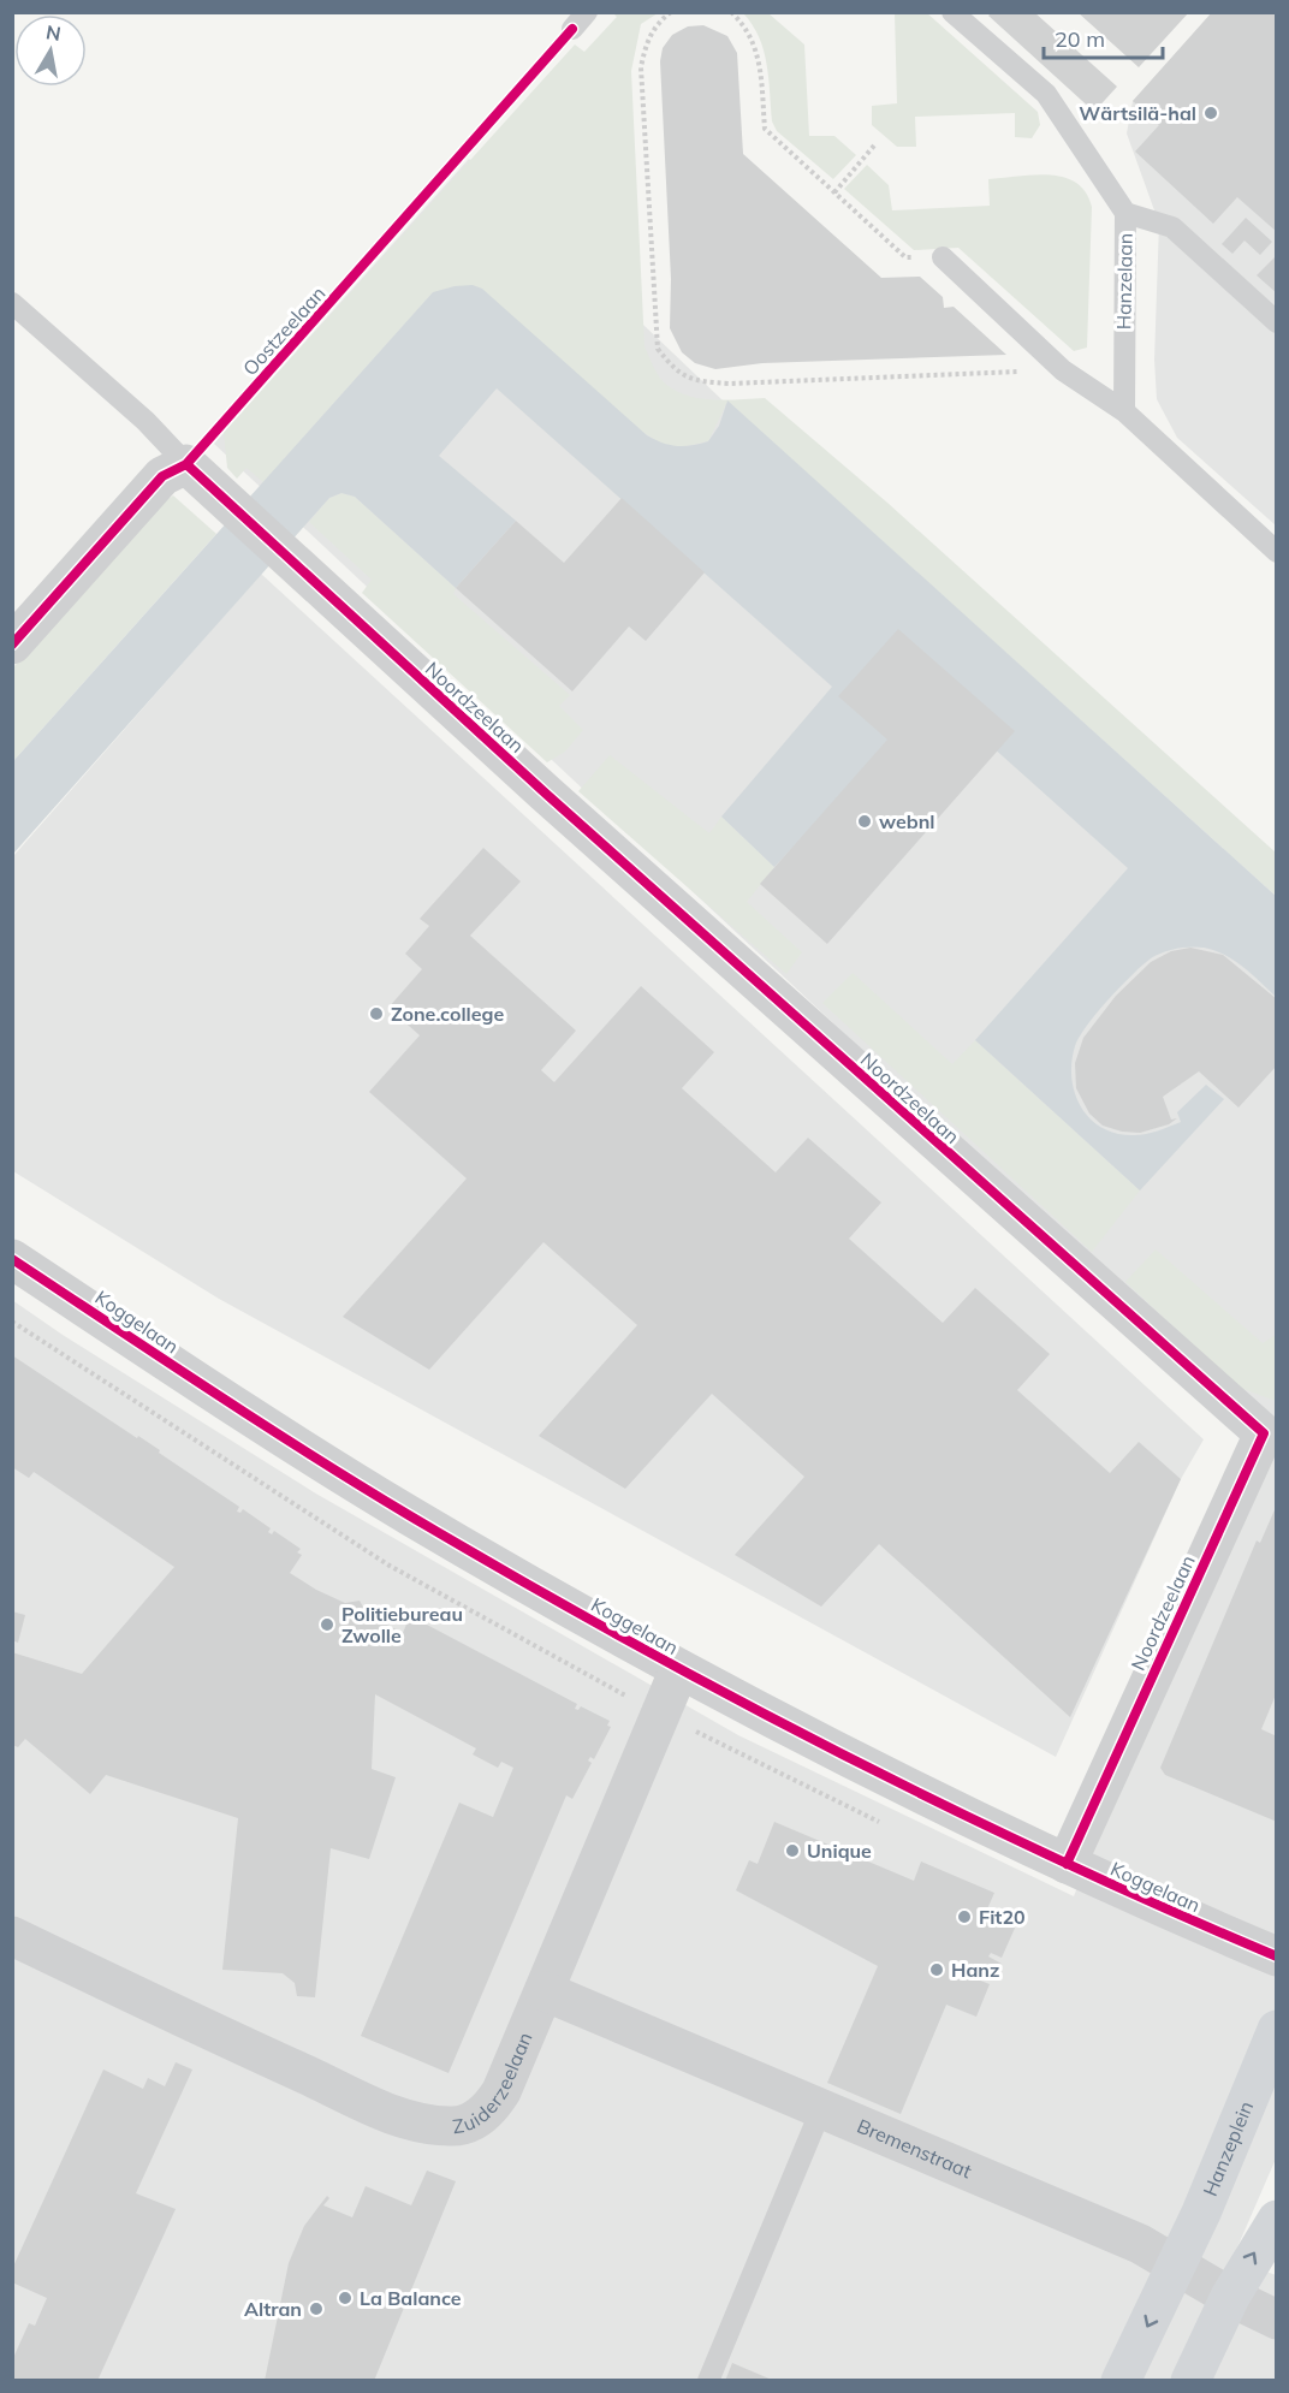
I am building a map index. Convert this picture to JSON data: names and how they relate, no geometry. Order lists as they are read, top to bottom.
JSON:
{
  "streets": {
    "street": [
      "Noordzeelaan",
      "Koggelaan",
      "Zuiderzeelaan",
      "Hanzeplein",
      "Bremenstraat"
    ],
    "lane": ["Hanzelaan"],
    "cycle path": ["Oostzeelaan"]
  },
  "crossings": [
    ["Noordzeelaan", "Koggelaan"],
    ["Koggelaan", "Zuiderzeelaan"],
    ["Zuiderzeelaan", "Bremenstraat"],
    ["Hanzeplein", "Bremenstraat"]
  ],
  "places": [
    "Wärtsilä-hal",
    "webnl",
    "Zone.college",
    "Politiebureau Zwolle",
    "Unique",
    "Fit20",
    "Hanz",
    "La Balance",
    "Altran"
  ],
  "scale_bar": "20 m",
  "north": "top"
}
